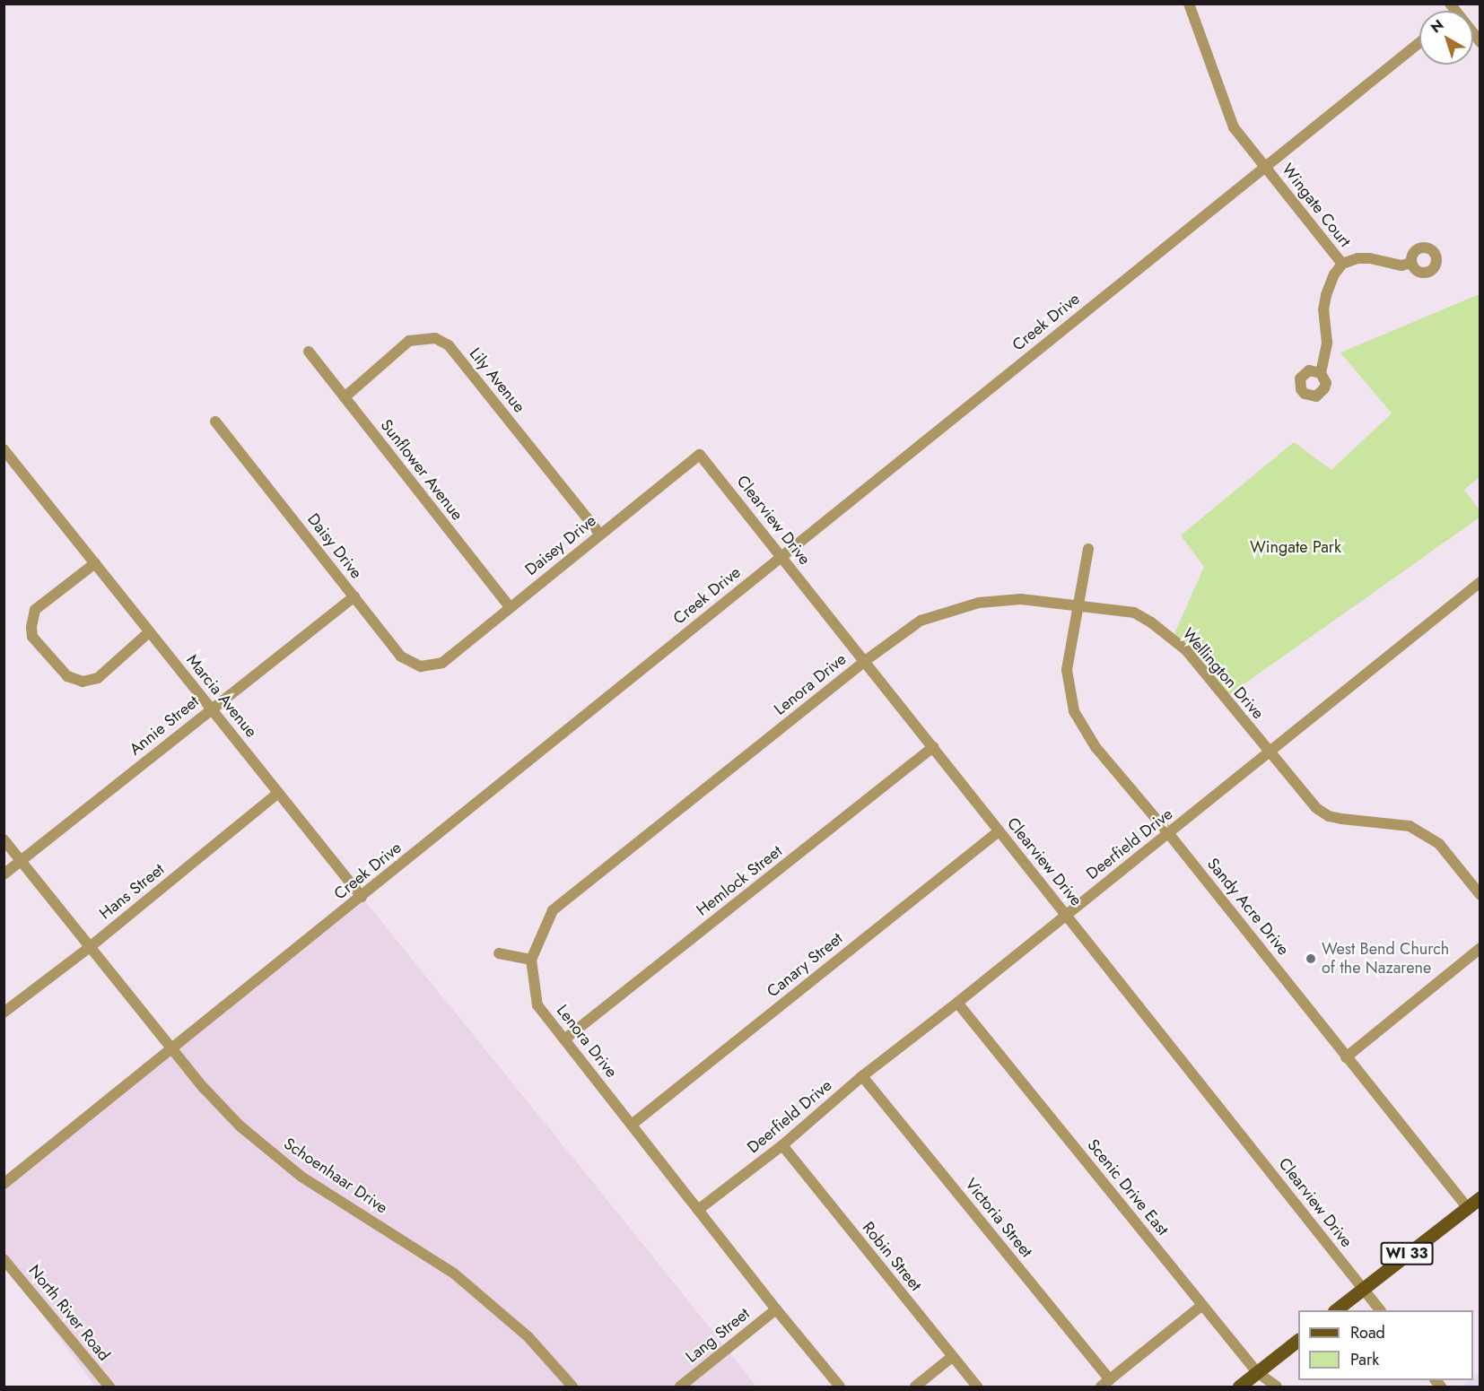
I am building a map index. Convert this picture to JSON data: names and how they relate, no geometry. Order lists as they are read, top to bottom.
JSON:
{
  "streets": {
    "main road": ["WI 33"],
    "street": [
      "Wingate Court",
      "Creek Drive",
      "Lily Avenue",
      "Sunflower Avenue",
      "Clearview Drive",
      "Daisey Drive",
      "Daisy Drive",
      "Wellington Drive",
      "Lenora Drive",
      "Marcia Avenue",
      "Annie Street",
      "Deerfield Drive",
      "Hemlock Street",
      "Hans Street",
      "Sandy Acre Drive",
      "Canary Street",
      "Schoenhaar Drive",
      "Scenic Drive East",
      "Victoria Street",
      "Robin Street",
      "North River Road",
      "Lang Street"
    ]
  },
  "crossings": [
    ["Wingate Court", "Creek Drive"],
    ["Creek Drive", "Clearview Drive"],
    ["Creek Drive", "Marcia Avenue"],
    ["Creek Drive", "Schoenhaar Drive"],
    ["Lily Avenue", "Sunflower Avenue"],
    ["Lily Avenue", "Daisey Drive"],
    ["Sunflower Avenue", "Daisey Drive"],
    ["Clearview Drive", "Daisey Drive"],
    ["Clearview Drive", "Wellington Drive"],
    ["Clearview Drive", "Lenora Drive"],
    ["Clearview Drive", "Deerfield Drive"],
    ["Clearview Drive", "Hemlock Street"],
    ["Clearview Drive", "Canary Street"],
    ["Clearview Drive", "WI 33"],
    ["Daisey Drive", "Daisy Drive"],
    ["Daisy Drive", "Annie Street"],
    ["Wellington Drive", "Lenora Drive"],
    ["Wellington Drive", "Deerfield Drive"],
    ["Wellington Drive", "Sandy Acre Drive"],
    ["Lenora Drive", "Deerfield Drive"],
    ["Lenora Drive", "Hemlock Street"],
    ["Lenora Drive", "Canary Street"],
    ["Lenora Drive", "Lang Street"],
    ["Marcia Avenue", "Annie Street"],
    ["Marcia Avenue", "Hans Street"],
    ["Annie Street", "Schoenhaar Drive"],
    ["Deerfield Drive", "Sandy Acre Drive"],
    ["Deerfield Drive", "Scenic Drive East"],
    ["Deerfield Drive", "Victoria Street"],
    ["Deerfield Drive", "Robin Street"],
    ["Hans Street", "Schoenhaar Drive"],
    ["Sandy Acre Drive", "WI 33"]
  ],
  "parks": ["Wingate Park"],
  "places": ["West Bend Church of the Nazarene"],
  "legend": ["Road", "Park"],
  "north": "top left"
}
